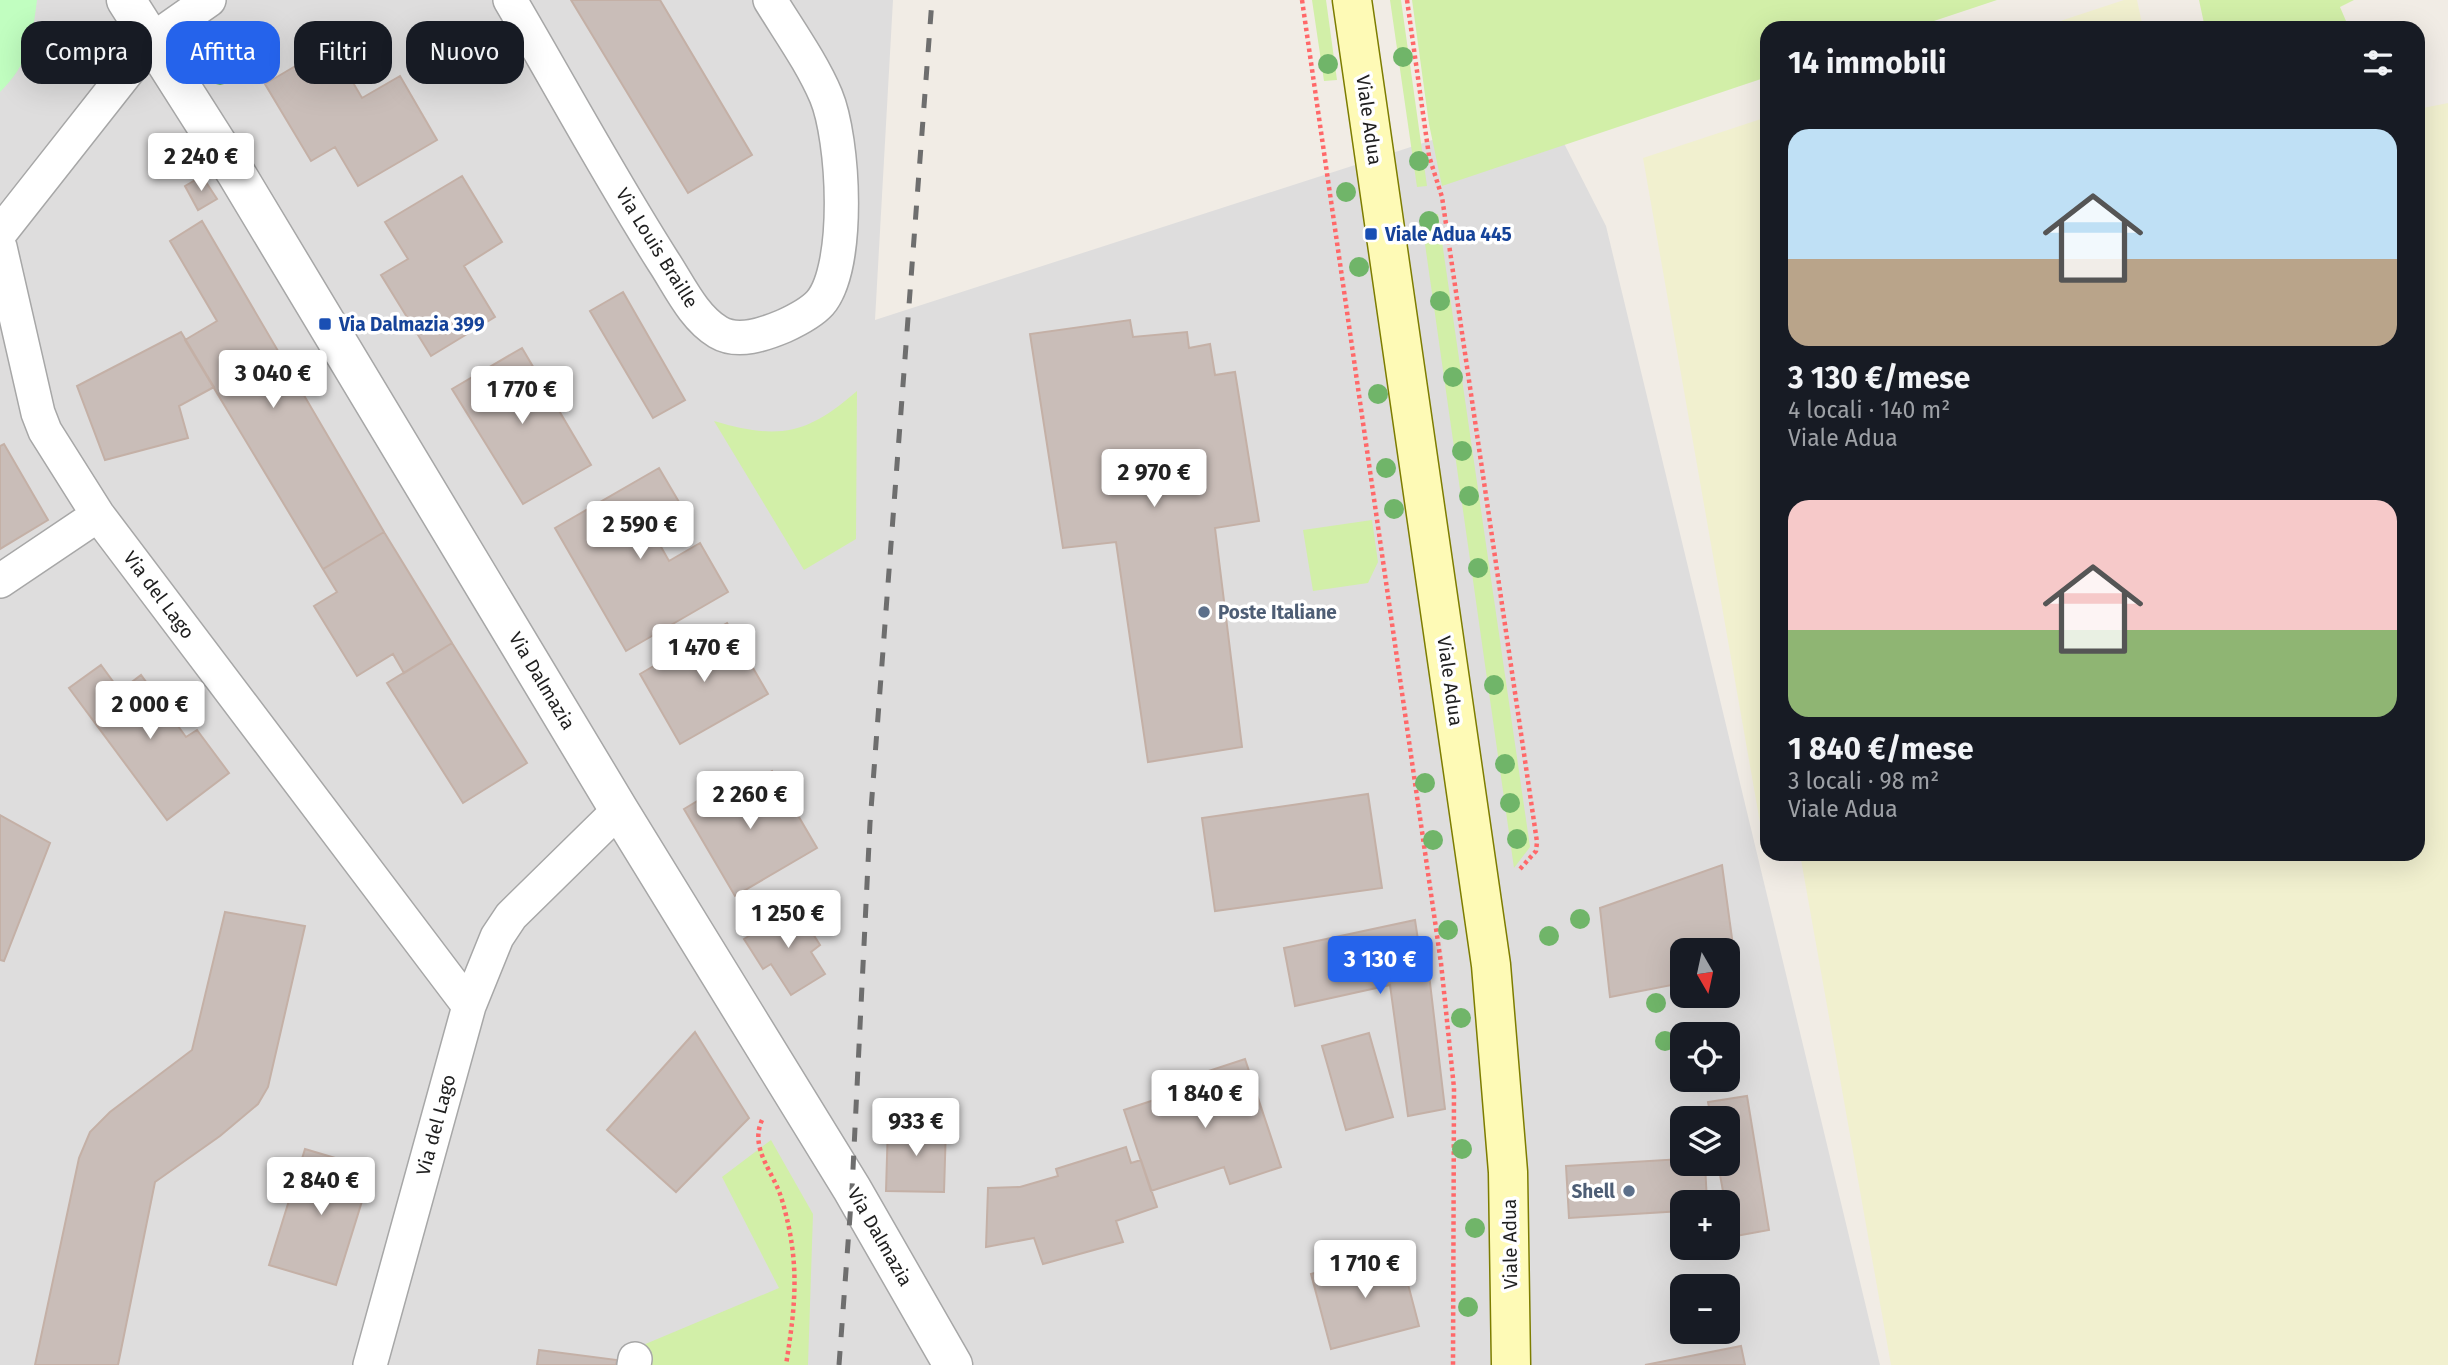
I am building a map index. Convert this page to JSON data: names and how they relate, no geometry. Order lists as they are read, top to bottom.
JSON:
{
  "streets": {
    "main road": ["Viale Adua"],
    "street": ["Via Louis Braille", "Via del Lago", "Via Dalmazia"]
  },
  "crossings": [
    ["Via del Lago", "Via Dalmazia"]
  ],
  "places": {
    "transit": ["Viale Adua 445", "Via Dalmazia 399"],
    "other": ["Poste Italiane", "Shell"]
  },
  "north": "bottom",
  "page": {
    "chip": [
      "Compra",
      "Affitta",
      "Filtri",
      "Nuovo"
    ],
    "heading": "14 immobili",
    "list": [
      {
        "name": "3 130 €/mese",
        "note": "4 locali · 140 m² · Viale Adua"
      },
      {
        "name": "1 840 €/mese",
        "note": "3 locali · 98 m² · Viale Adua"
      }
    ],
    "price": [
      "2 240 €",
      "3 040 €",
      "1 770 €",
      "2 970 €",
      "2 590 €",
      "1 470 €",
      "2 000 €",
      "2 260 €",
      "1 250 €",
      "3 130 €",
      "1 840 €",
      "933 €",
      "2 840 €",
      "1 710 €"
    ],
    "map_buttons": ["+", "−"]
  }
}
